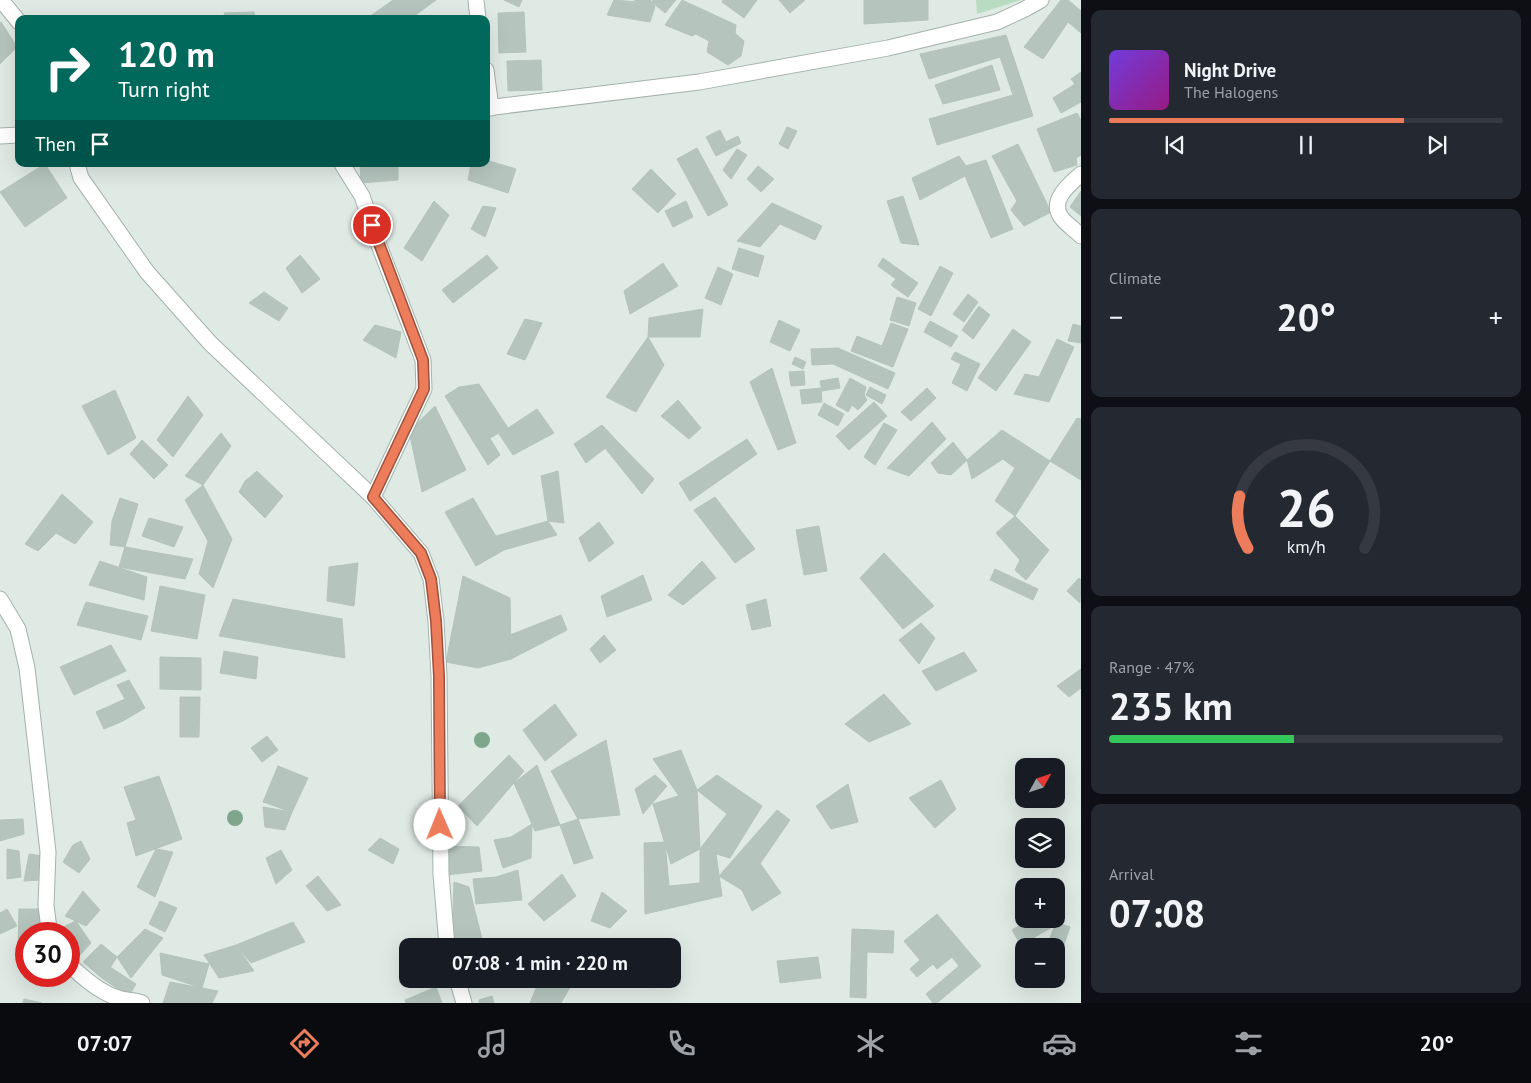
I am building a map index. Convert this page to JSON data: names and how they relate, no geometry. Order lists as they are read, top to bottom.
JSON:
{
  "north": "top right",
  "page": {
    "turn": ["120 m", "Turn right"],
    "song": ["Night Drive", "The Halogens"],
    "then": "Then",
    "tile": [
      "Climate",
      ["Range · 47%", "235 km"],
      ["Arrival", "07:08"]
    ],
    "heat": ["−", "20°", "+"],
    "map_buttons": ["+", "−"],
    "limit": "30",
    "trip": "07:08 · 1 min · 220 m",
    "tabs": ["07:07", "20°"],
    "gauge": ["26", "km/h"]
  }
}
